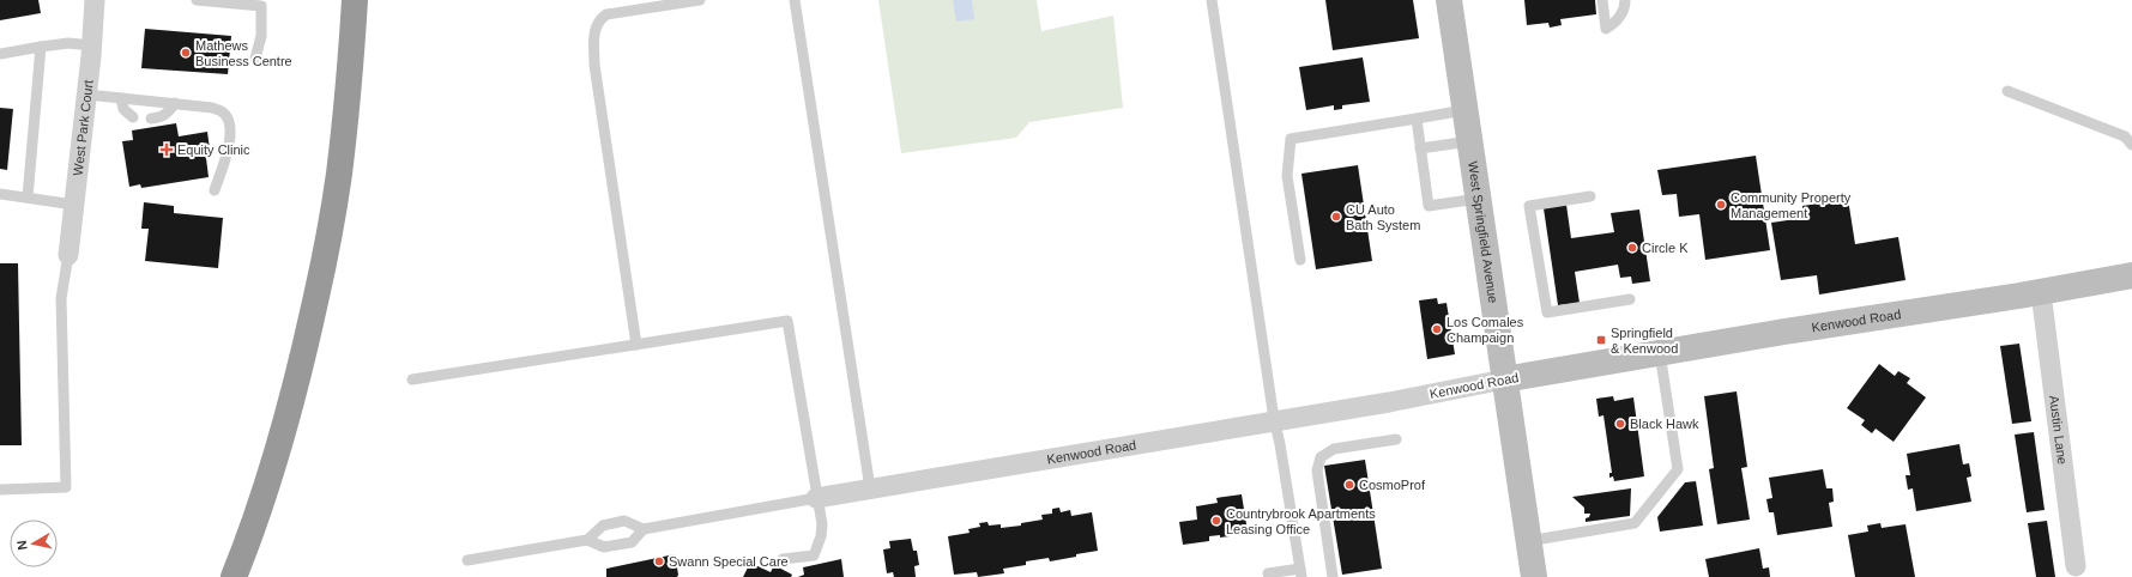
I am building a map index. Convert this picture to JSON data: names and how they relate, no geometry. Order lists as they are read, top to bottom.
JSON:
{
  "streets": {
    "street": [
      "West Park Court",
      "West Springfield Avenue",
      "Kenwood Road",
      "Austin Lane"
    ]
  },
  "crossings": [
    ["West Springfield Avenue", "Kenwood Road"],
    ["Kenwood Road", "Austin Lane"]
  ],
  "places": {
    "other": [
      "Mathews Business Centre",
      "Community Property Management",
      "CU Auto Bath System",
      "Circle K",
      "Los Comales Champaign",
      "Black Hawk",
      "CosmoProf",
      "Countrybrook Apartments Leasing Office",
      "Swann Special Care"
    ],
    "health": ["Equity Clinic"],
    "transit": ["Springfield & Kenwood"]
  },
  "north": "left"
}
